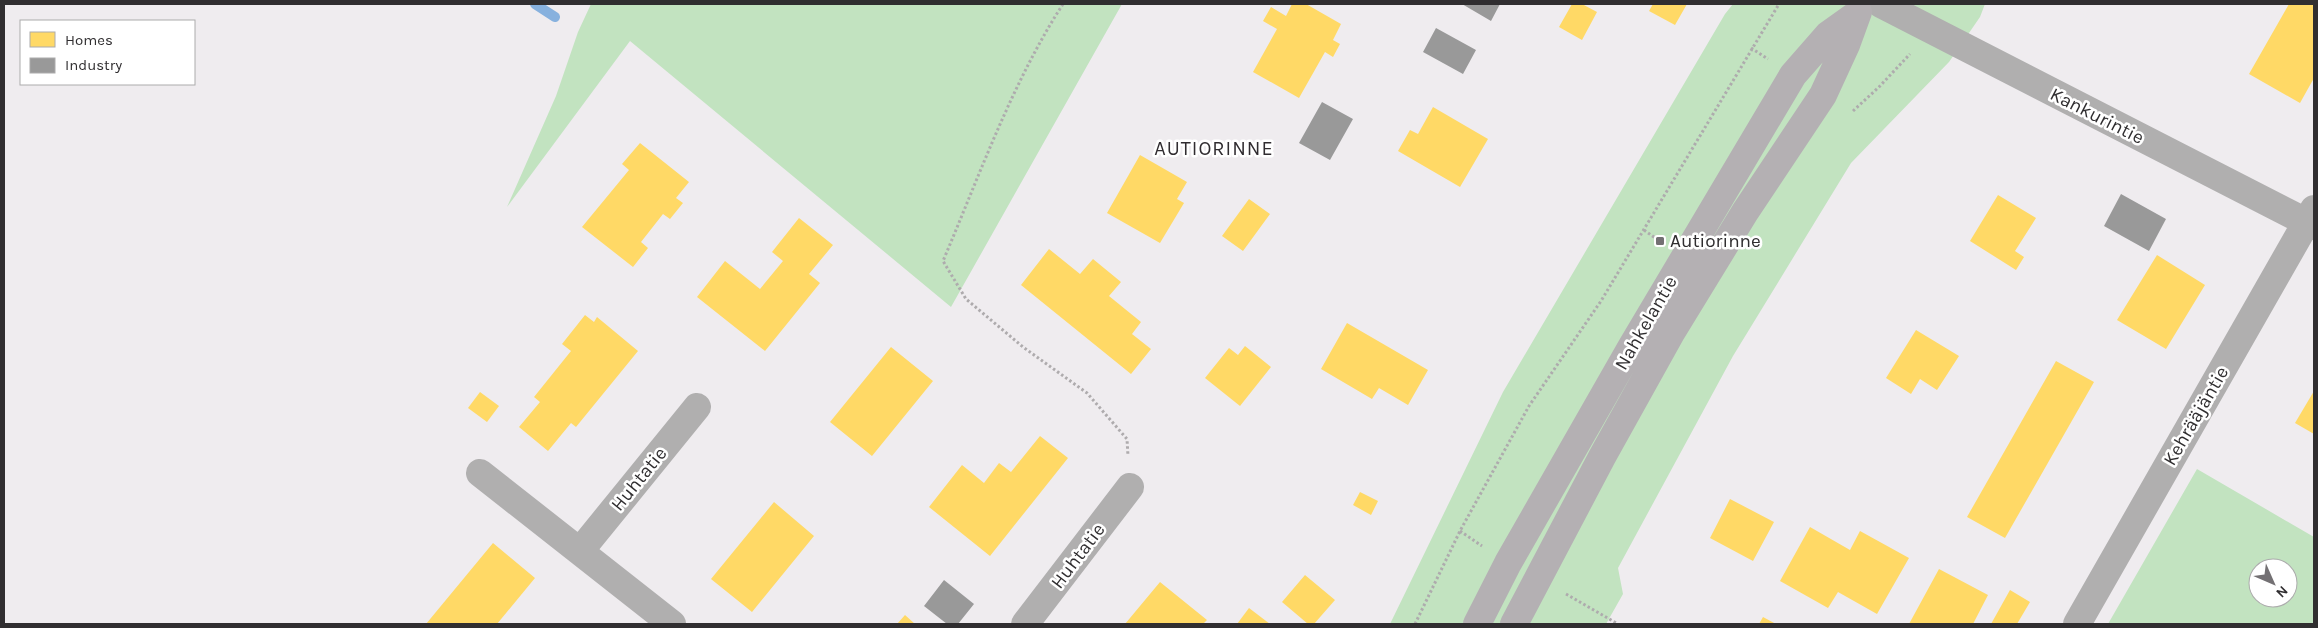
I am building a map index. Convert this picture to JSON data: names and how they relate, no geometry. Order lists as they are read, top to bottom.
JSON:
{
  "streets": {
    "main road": ["Nahkelantie"],
    "street": ["Kankurintie", "Kehrääjäntie", "Huhtatie"]
  },
  "crossings": [
    ["Kankurintie", "Nahkelantie"],
    ["Kankurintie", "Kehrääjäntie"]
  ],
  "districts": ["AUTIORINNE"],
  "places": {
    "transit": ["Autiorinne"]
  },
  "legend": ["Homes", "Industry"],
  "north": "bottom right"
}
